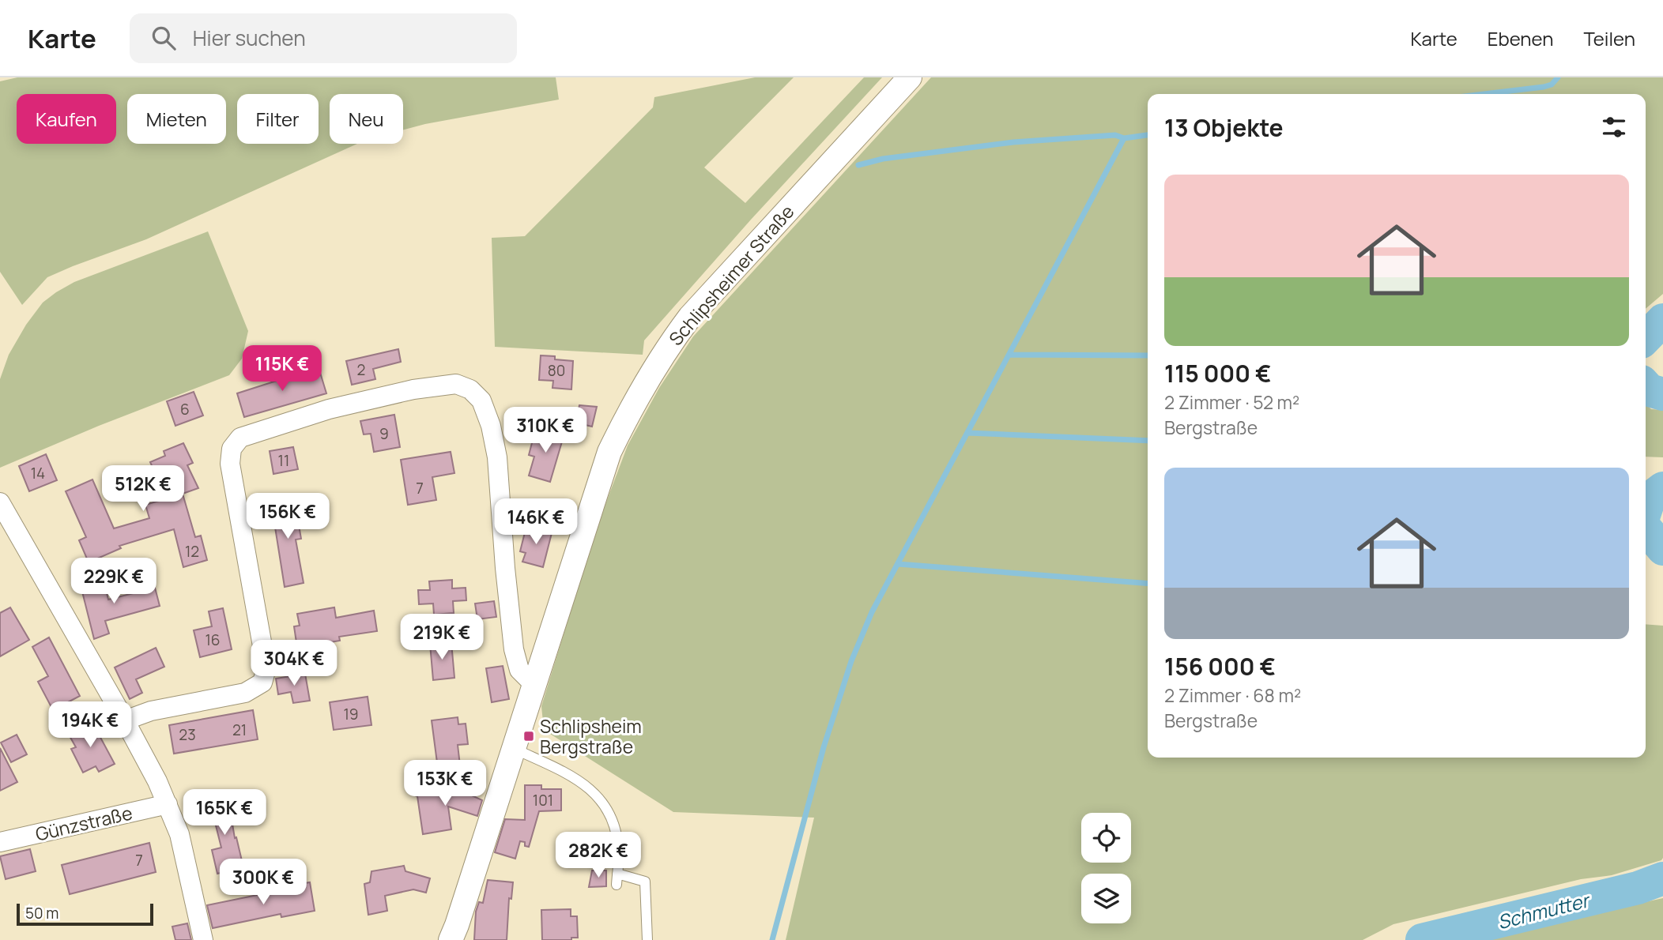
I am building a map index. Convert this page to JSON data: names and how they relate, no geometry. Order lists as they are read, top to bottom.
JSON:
{
  "streets": {
    "street": ["Schlipsheimer Straße", "Günzstraße"]
  },
  "water": ["Schmutter"],
  "places": {
    "transit": ["Schlipsheim Bergstraße"]
  },
  "house_numbers": [
    "2",
    "80",
    "6",
    "9",
    "11",
    "14",
    "7",
    "12",
    "16",
    "19",
    "21",
    "23",
    "101",
    "7"
  ],
  "scale_bar": "50 m",
  "page": {
    "header": "Karte",
    "search": "Hier suchen",
    "nav": ["Karte", "Ebenen", "Teilen"],
    "chip": [
      "Kaufen",
      "Mieten",
      "Filter",
      "Neu"
    ],
    "heading": "13 Objekte",
    "list": [
      {
        "name": "115 000 €",
        "note": "2 Zimmer · 52 m² · Bergstraße"
      },
      {
        "name": "156 000 €",
        "note": "2 Zimmer · 68 m² · Bergstraße"
      }
    ],
    "price": [
      "115K €",
      "310K €",
      "512K €",
      "156K €",
      "146K €",
      "229K €",
      "219K €",
      "304K €",
      "194K €",
      "153K €",
      "165K €",
      "282K €",
      "300K €"
    ],
    "scale": "50 m"
  }
}
